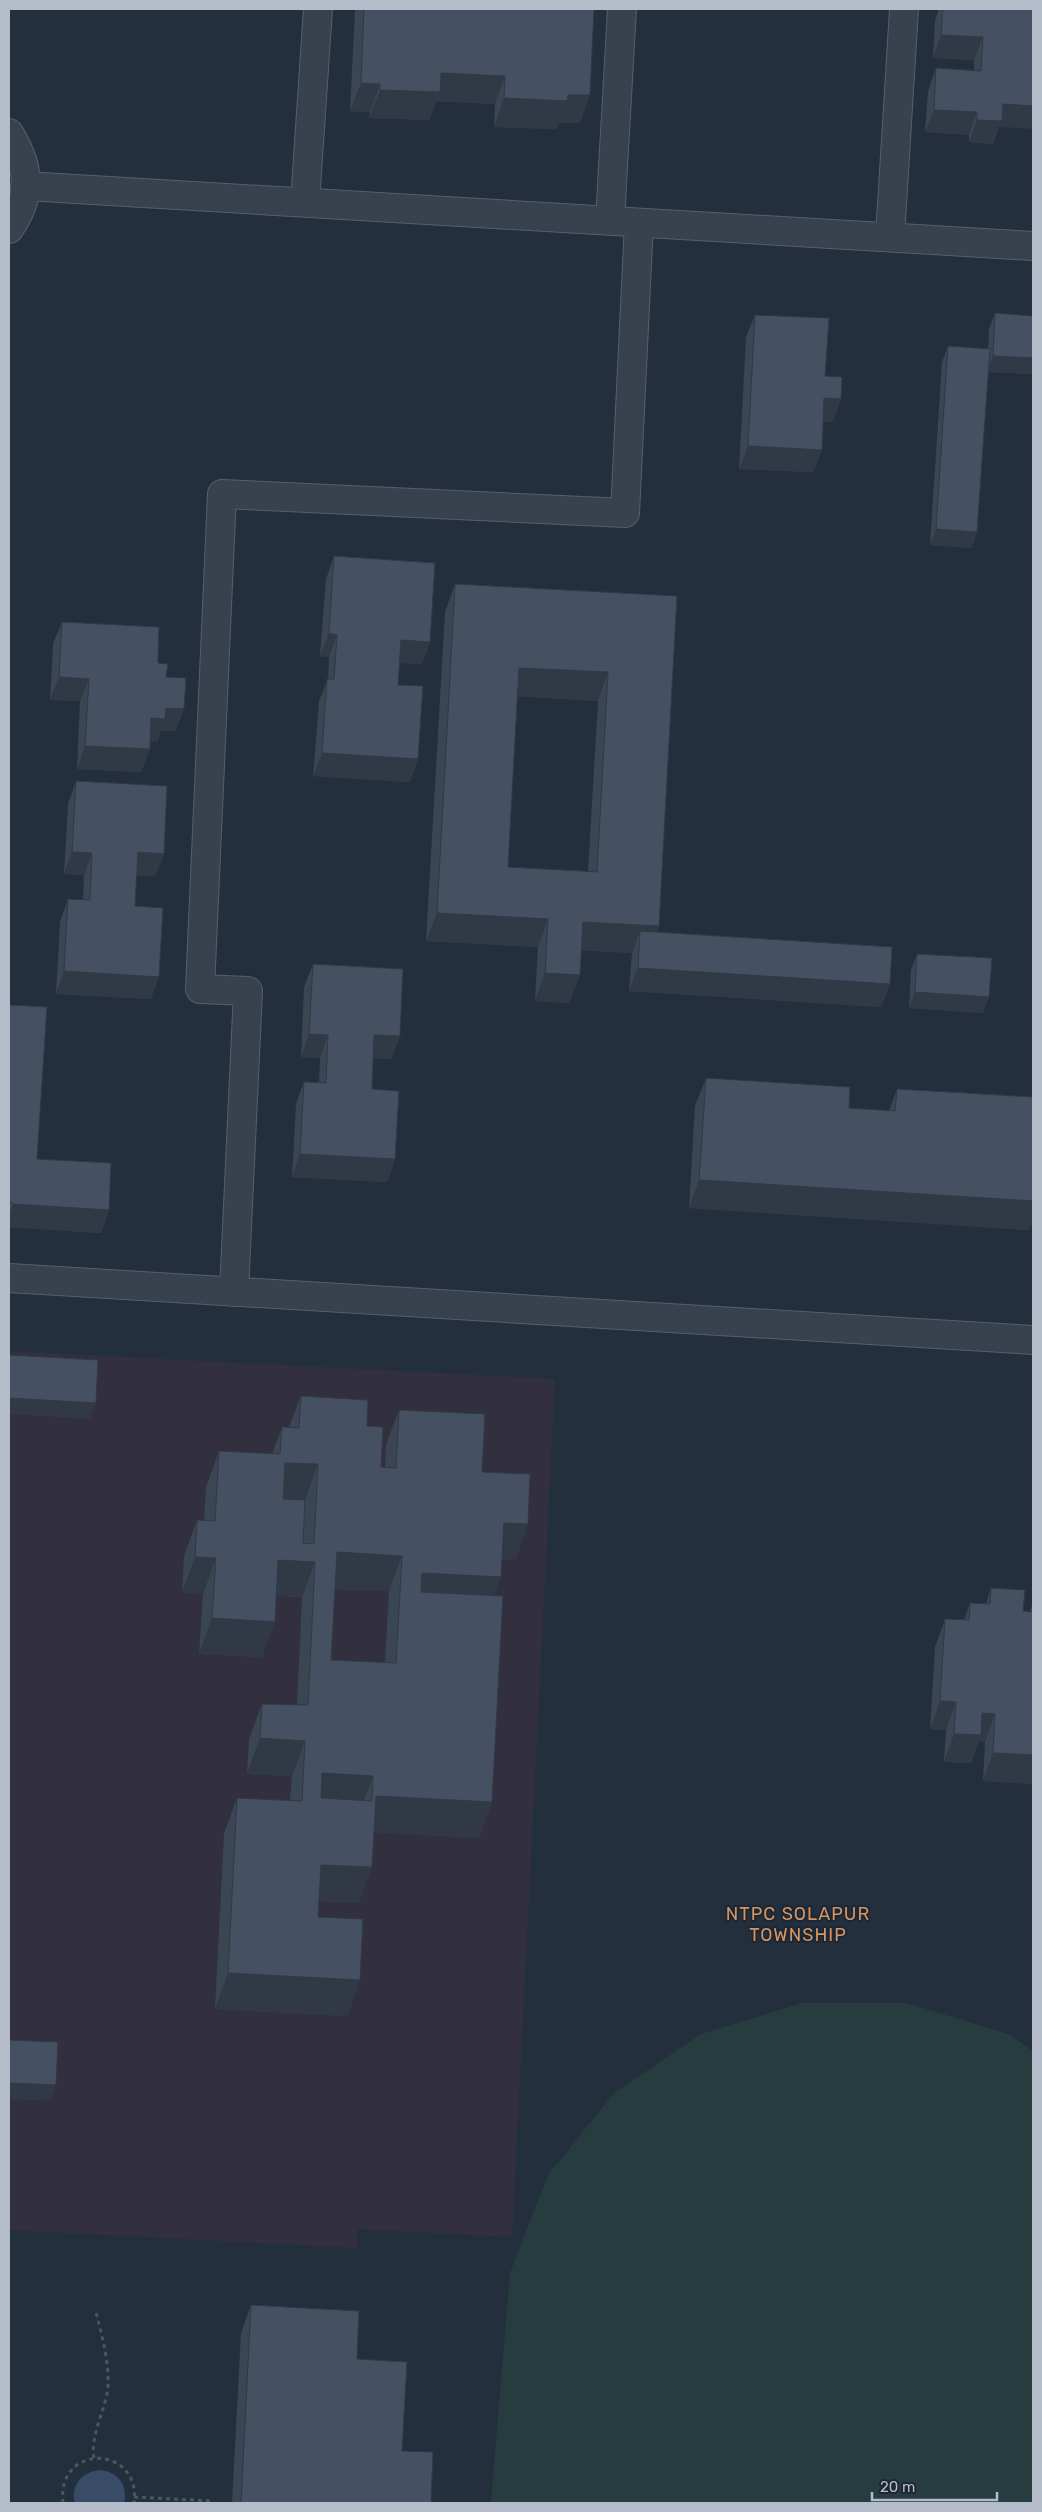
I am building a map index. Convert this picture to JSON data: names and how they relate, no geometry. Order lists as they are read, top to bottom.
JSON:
{
  "districts": ["NTPC SOLAPUR TOWNSHIP"],
  "scale_bar": "20 m"
}
